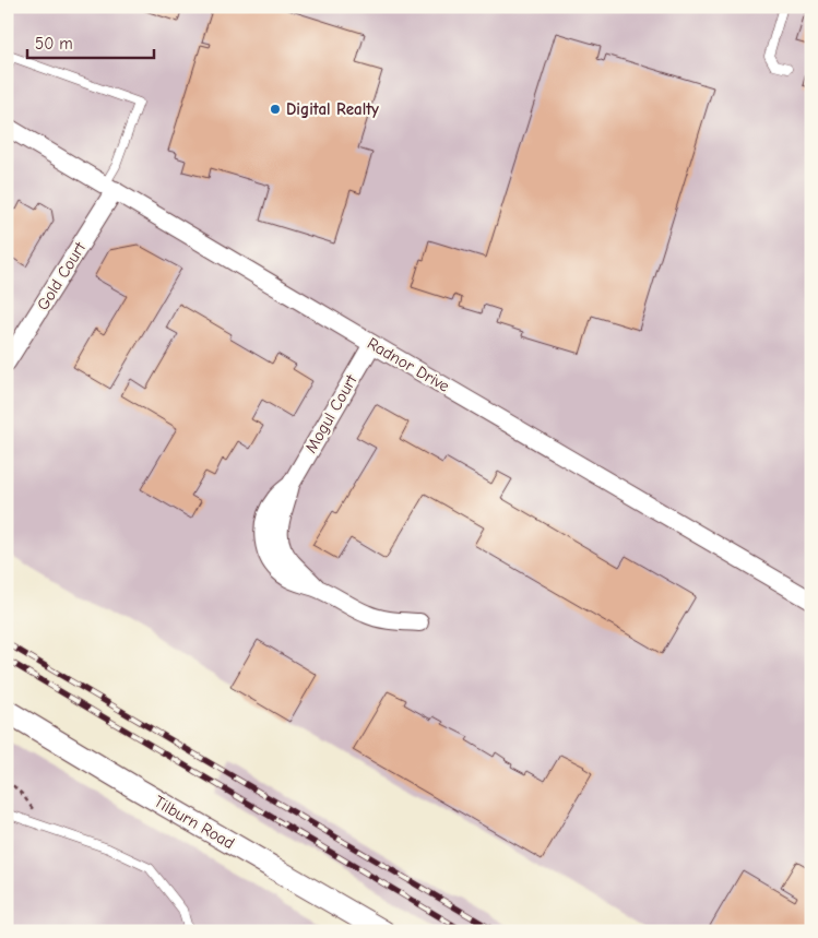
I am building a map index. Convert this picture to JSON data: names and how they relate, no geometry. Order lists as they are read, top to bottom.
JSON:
{
  "streets": {
    "street": [
      "Gold Court",
      "Radnor Drive",
      "Mogul Court",
      "Tilburn Road"
    ]
  },
  "crossings": [
    ["Gold Court", "Radnor Drive"],
    ["Radnor Drive", "Mogul Court"]
  ],
  "places": ["Digital Realty"],
  "scale_bar": "50 m"
}
